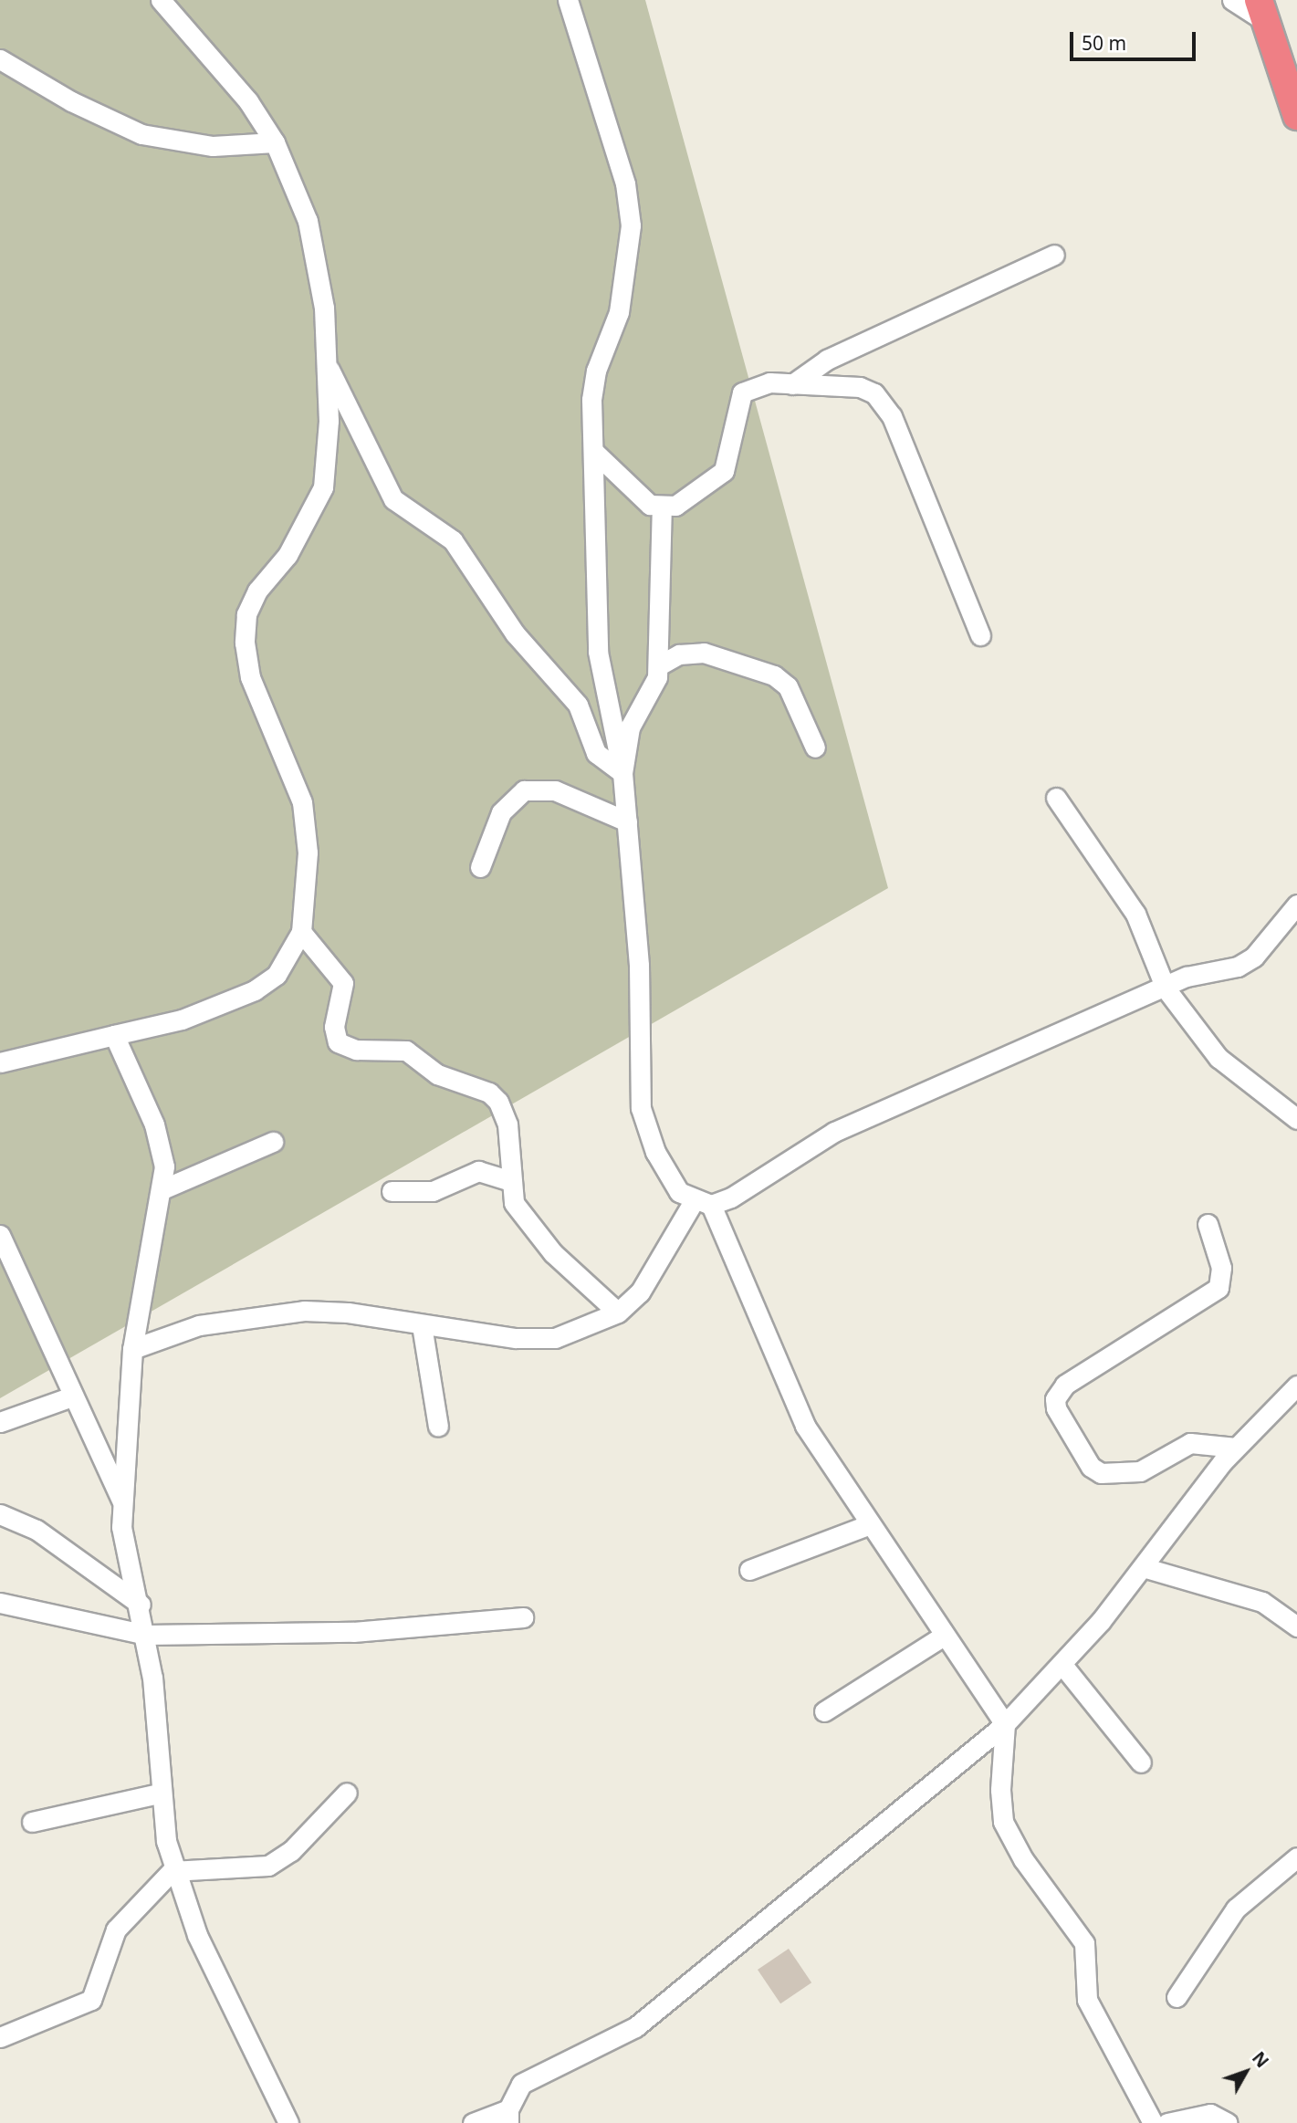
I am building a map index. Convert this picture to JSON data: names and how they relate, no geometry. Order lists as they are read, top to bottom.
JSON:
{
  "scale_bar": "50 m",
  "north": "top right"
}
